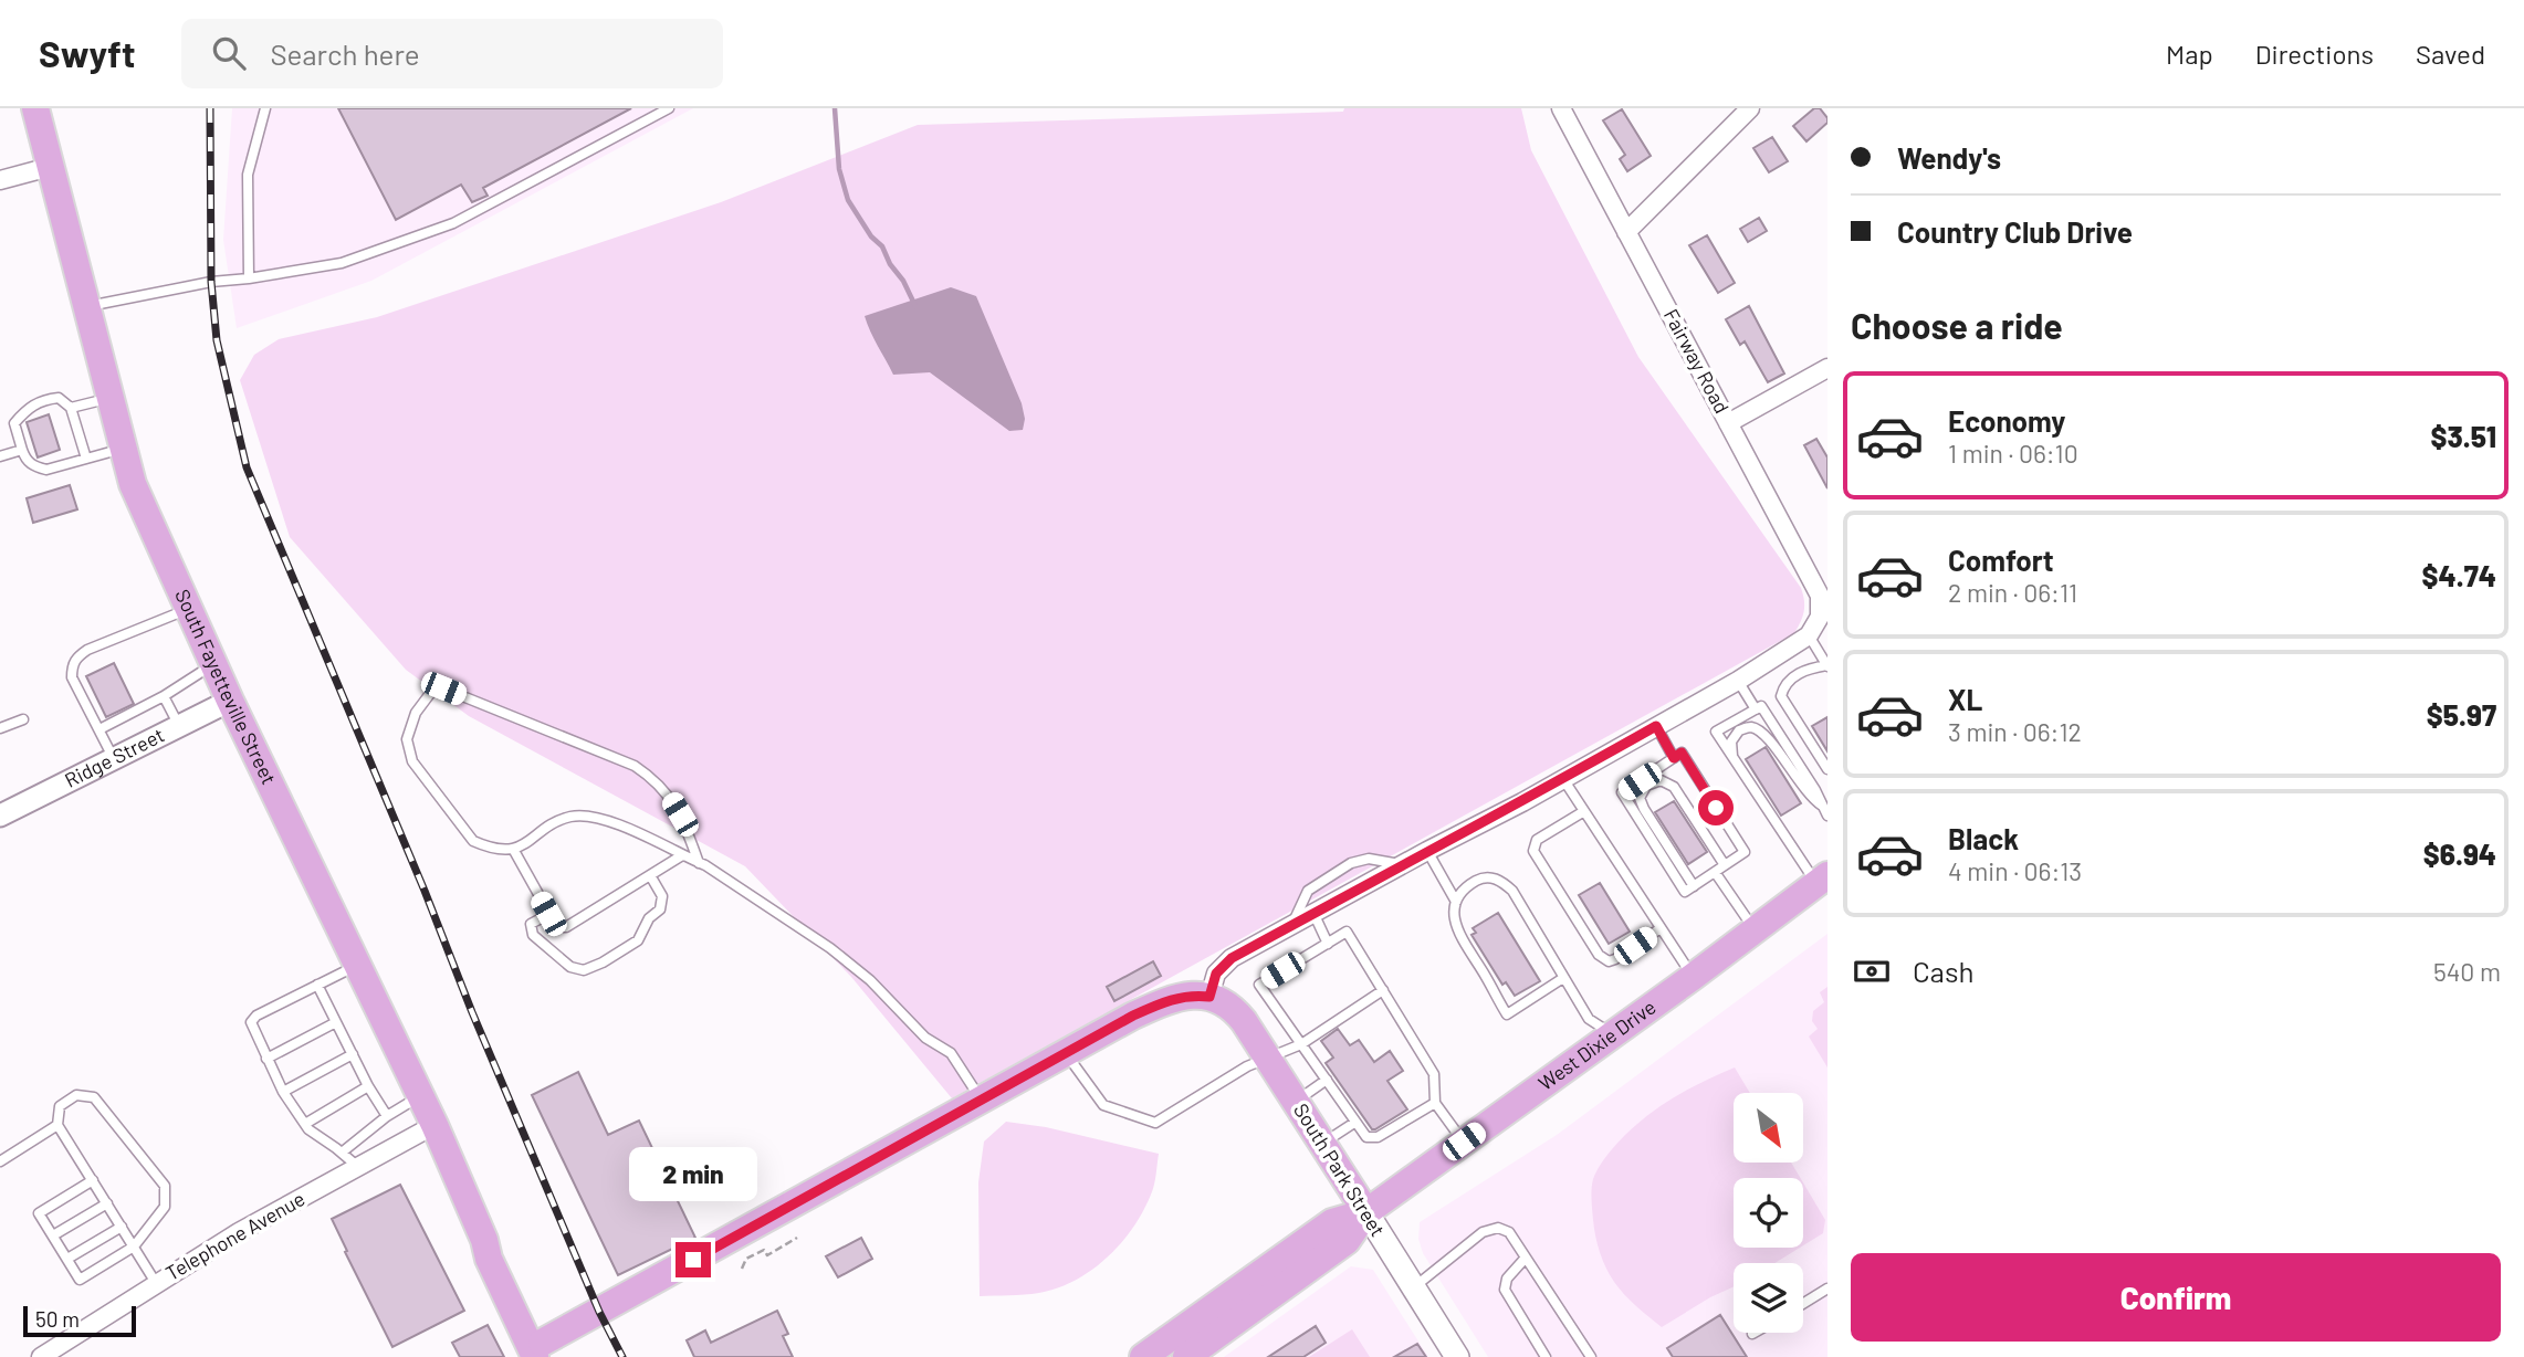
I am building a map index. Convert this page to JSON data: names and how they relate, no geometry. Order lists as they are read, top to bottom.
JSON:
{
  "streets": {
    "main road": ["South Fayetteville Street", "West Dixie Drive", "South Park Street"],
    "street": ["Fairway Road", "Ridge Street", "Telephone Avenue"]
  },
  "crossings": [
    ["South Fayetteville Street", "Ridge Street"],
    ["South Fayetteville Street", "Telephone Avenue"],
    ["West Dixie Drive", "South Park Street"]
  ],
  "scale_bar": "50 m",
  "north": "bottom right",
  "page": {
    "header": "Swyft",
    "search": "Search here",
    "nav": ["Map", "Directions", "Saved"],
    "banner": ["Wendy's", "Country Club Drive"],
    "heading": "Choose a ride",
    "list": [
      {
        "name": "Economy",
        "note": "1 min · 06:10",
        "value": "$3.51"
      },
      {
        "name": "Comfort",
        "note": "2 min · 06:11",
        "value": "$4.74"
      },
      {
        "name": "XL",
        "note": "3 min · 06:12",
        "value": "$5.97"
      },
      {
        "name": "Black",
        "note": "4 min · 06:13",
        "value": "$6.94"
      }
    ],
    "pay": ["Cash", "540 m"],
    "bubble": "2 min",
    "buttons": "Confirm",
    "scale": "50 m"
  }
}
